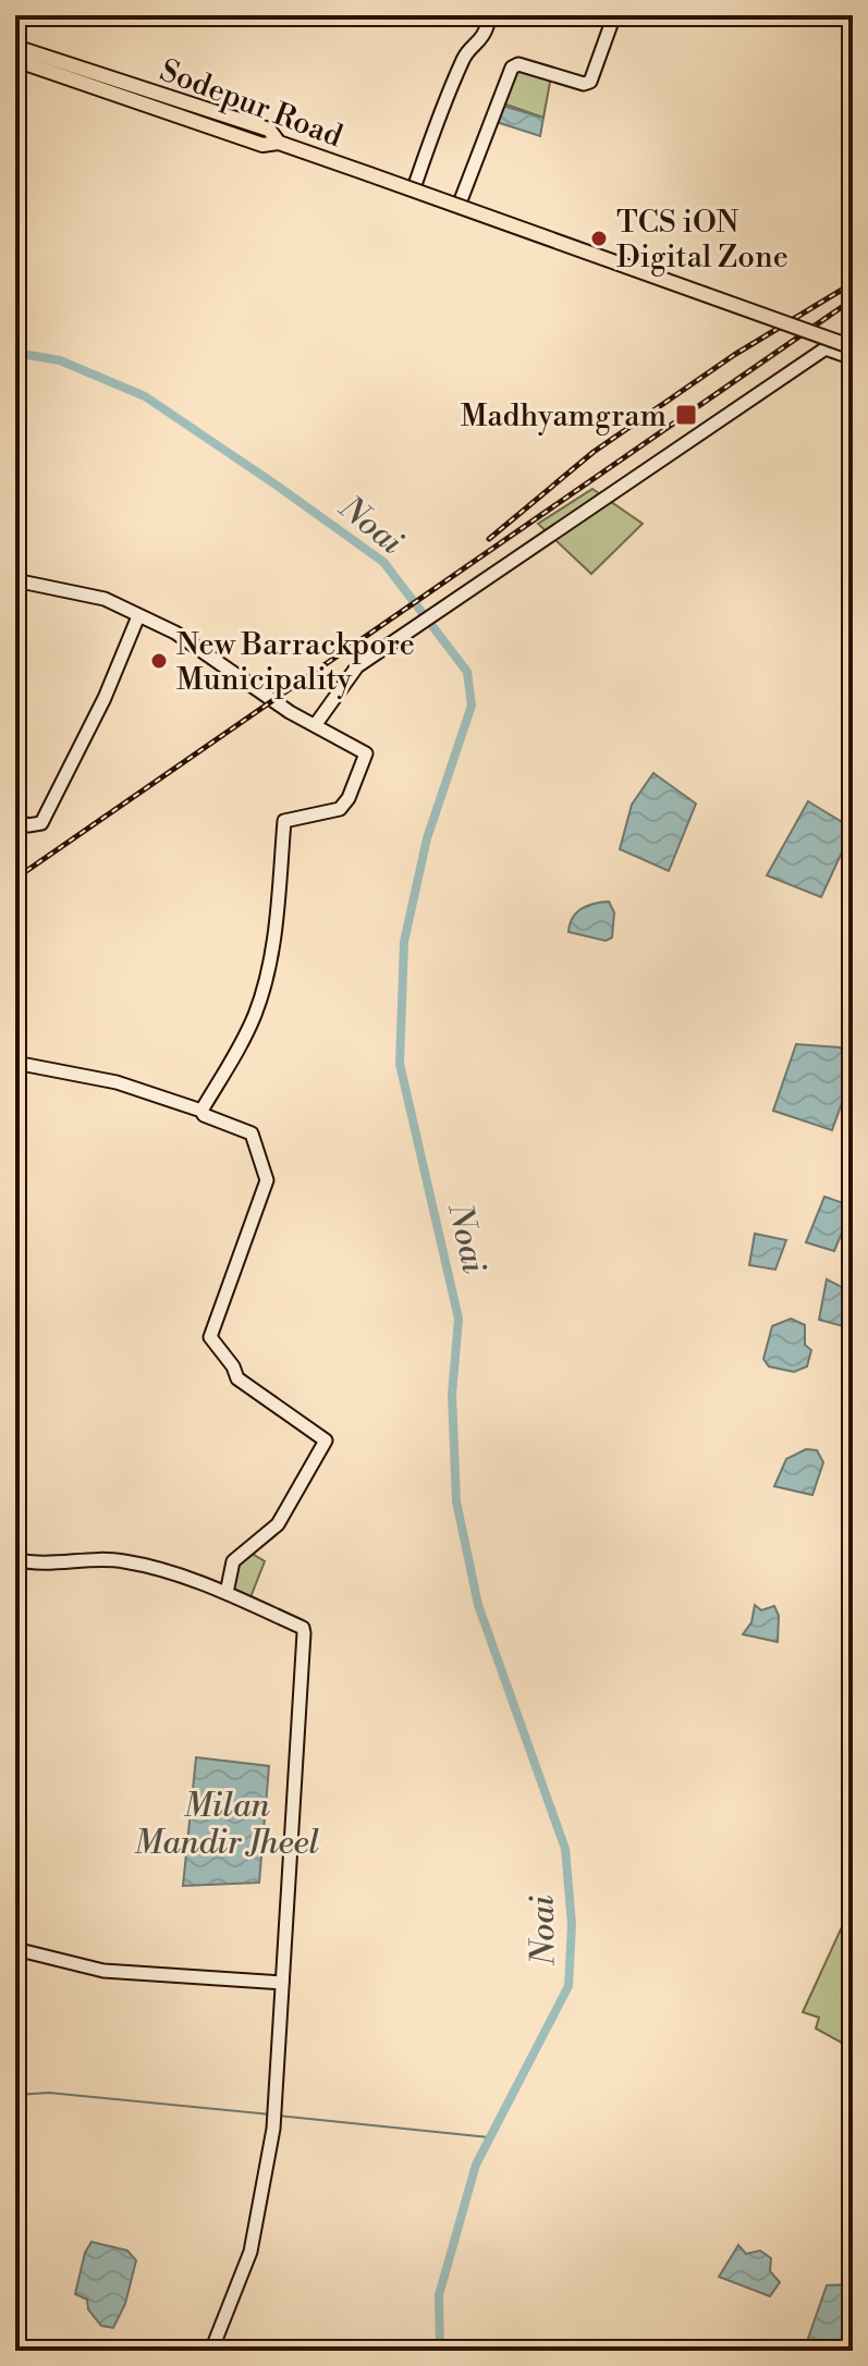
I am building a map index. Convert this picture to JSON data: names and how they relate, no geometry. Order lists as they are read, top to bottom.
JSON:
{
  "streets": {
    "main road": ["Sodepur Road"]
  },
  "water": ["Noai", "Milan Mandir Jheel"],
  "places": {
    "other": ["TCS iON Digital Zone", "New Barrackpore Municipality"],
    "transit": ["Madhyamgram"]
  }
}
